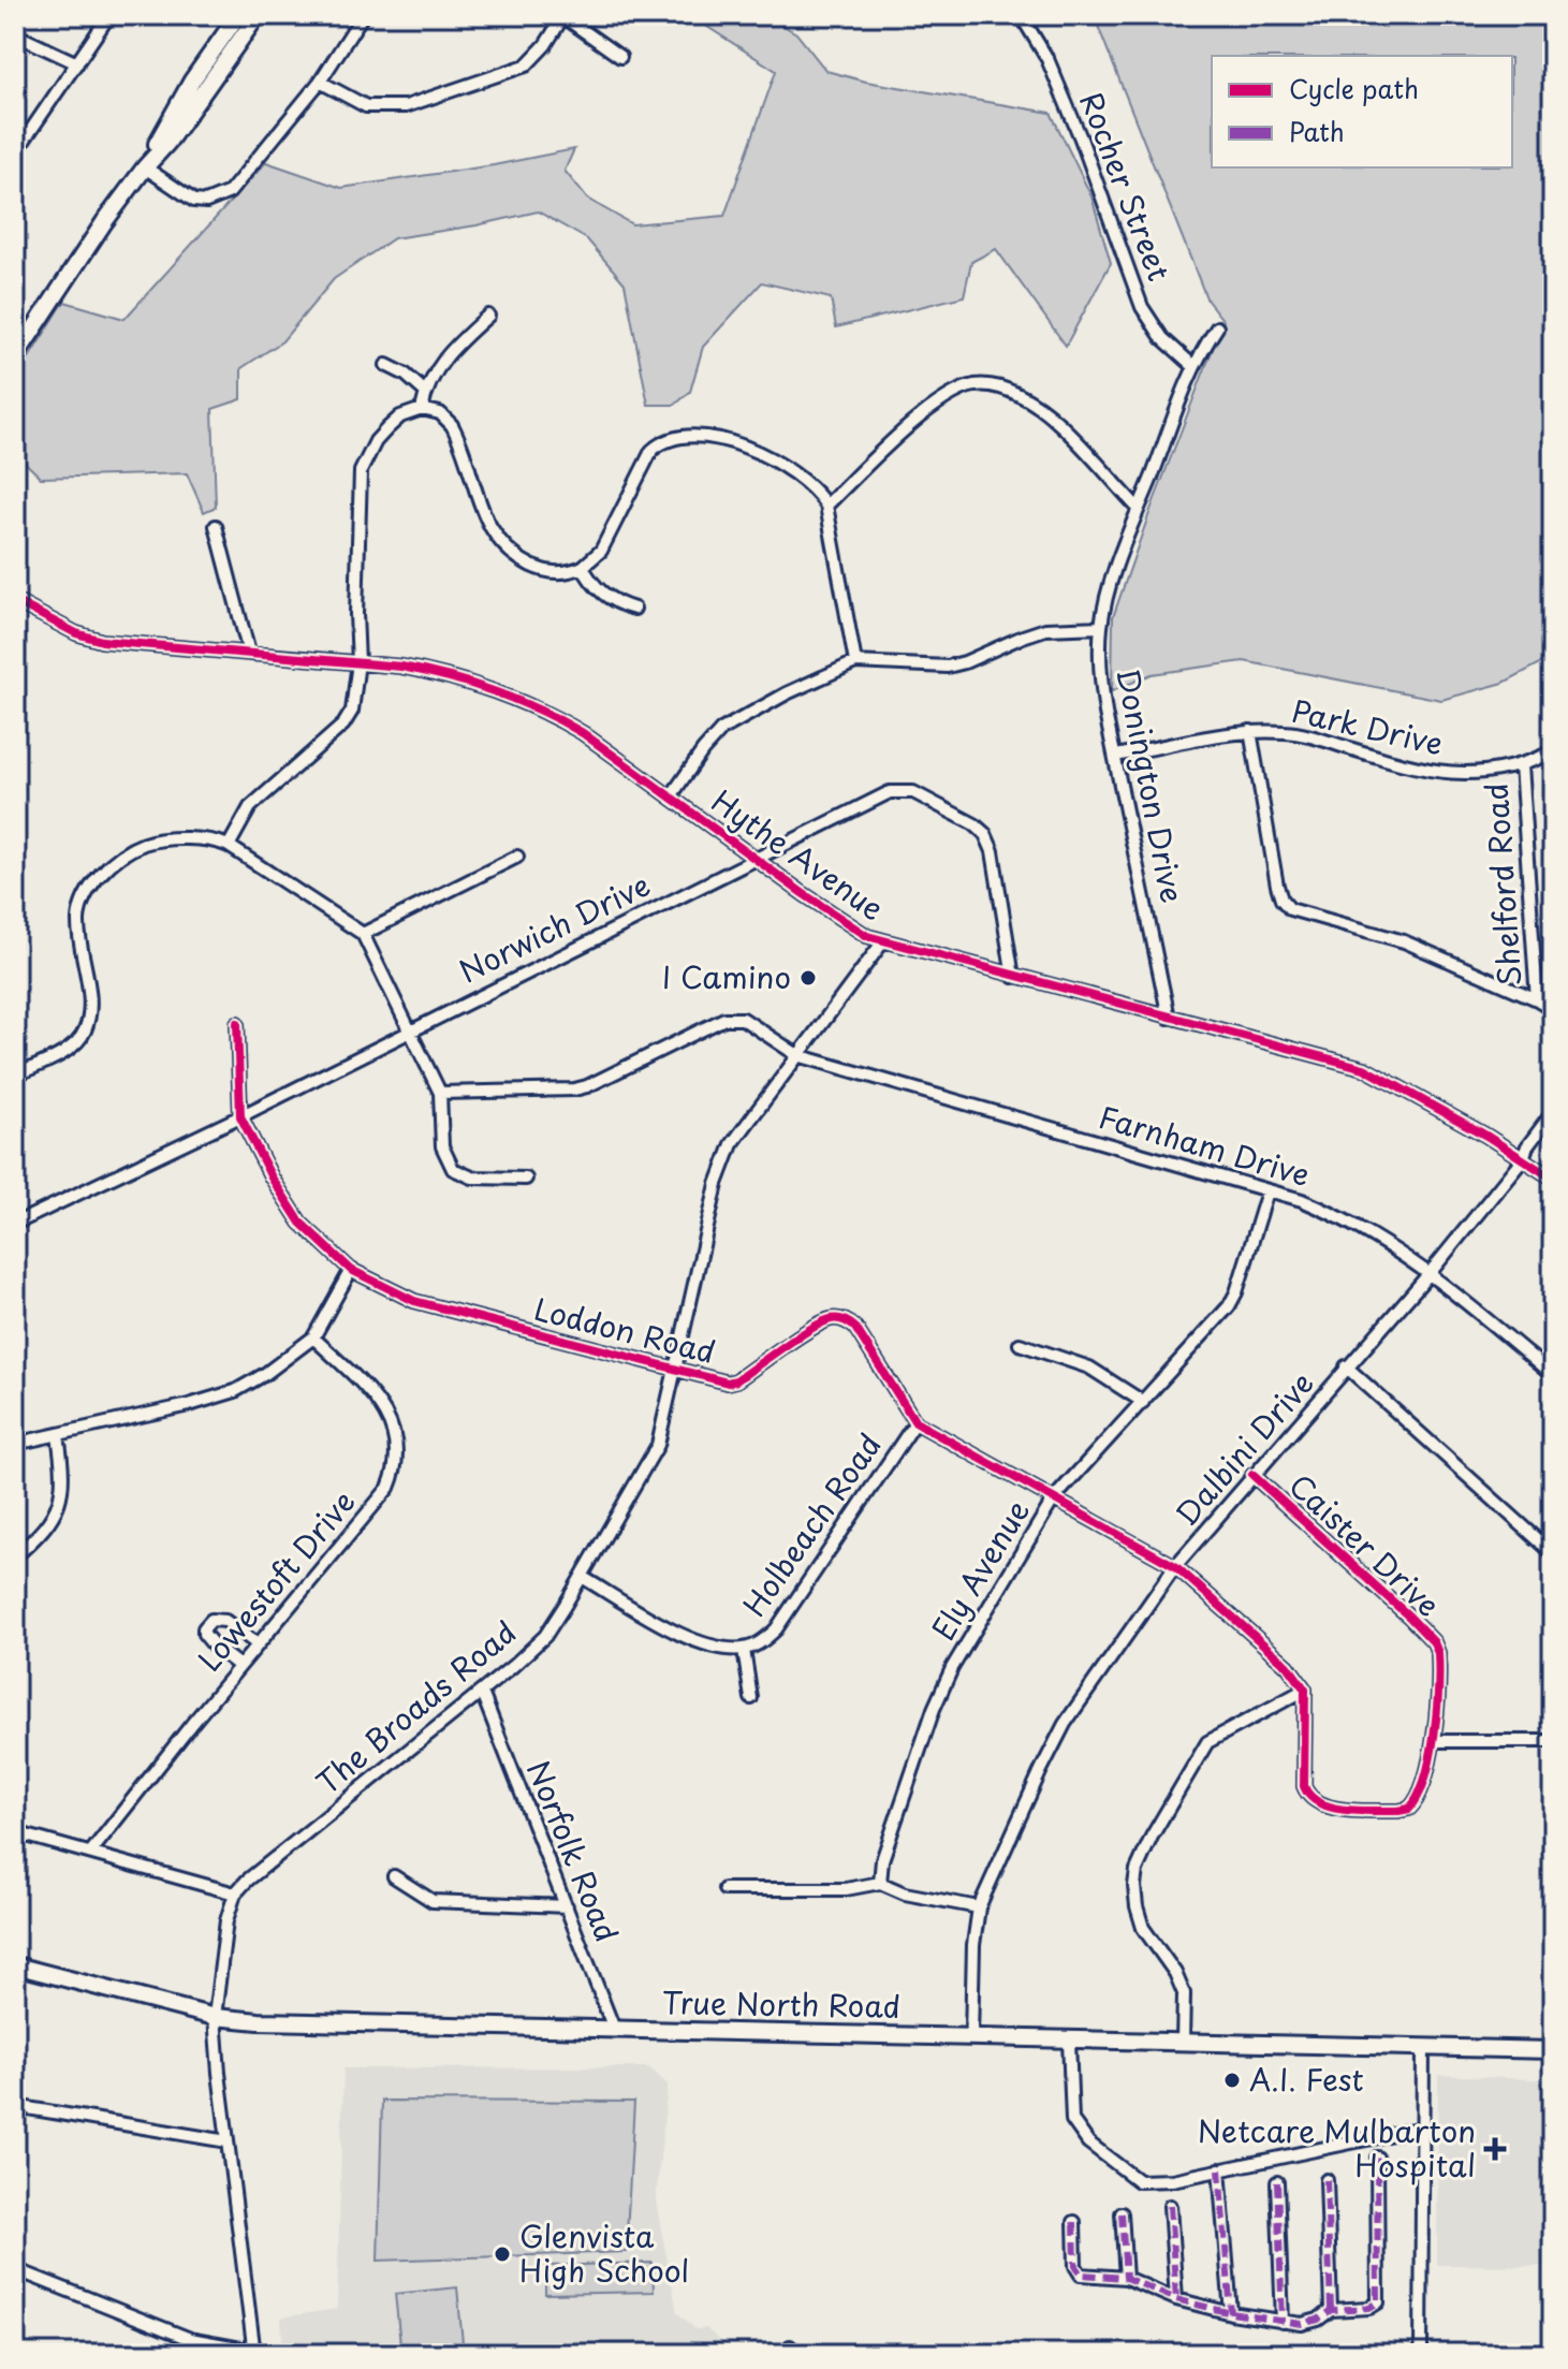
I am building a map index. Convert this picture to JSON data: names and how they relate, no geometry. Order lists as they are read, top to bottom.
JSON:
{
  "streets": {
    "main road": ["True North Road"],
    "street": [
      "Rocher Street",
      "Park Drive",
      "Donington Drive",
      "Hythe Avenue",
      "Shelford Road",
      "Norwich Drive",
      "Farnham Drive",
      "Loddon Road",
      "Dalbini Drive",
      "Holbeach Road",
      "Caister Drive",
      "Ely Avenue",
      "Lowestoft Drive",
      "The Broads Road",
      "Norfolk Road"
    ]
  },
  "crossings": [
    ["Rocher Street", "Donington Drive"],
    ["Park Drive", "Donington Drive"],
    ["Park Drive", "Shelford Road"],
    ["Donington Drive", "Hythe Avenue"],
    ["Hythe Avenue", "Norwich Drive"],
    ["Hythe Avenue", "Dalbini Drive"],
    ["Hythe Avenue", "The Broads Road"],
    ["Norwich Drive", "Loddon Road"],
    ["Farnham Drive", "Dalbini Drive"],
    ["Farnham Drive", "Ely Avenue"],
    ["Farnham Drive", "The Broads Road"],
    ["Loddon Road", "Dalbini Drive"],
    ["Loddon Road", "Holbeach Road"],
    ["Loddon Road", "Caister Drive"],
    ["Loddon Road", "Ely Avenue"],
    ["Loddon Road", "The Broads Road"],
    ["Dalbini Drive", "Caister Drive"],
    ["Dalbini Drive", "True North Road"],
    ["The Broads Road", "Norfolk Road"],
    ["Norfolk Road", "True North Road"]
  ],
  "places": {
    "other": ["I Camino", "A.I. Fest", "Glenvista High School"],
    "health": ["Netcare Mulbarton Hospital"]
  },
  "legend": ["Cycle path", "Path"]
}
